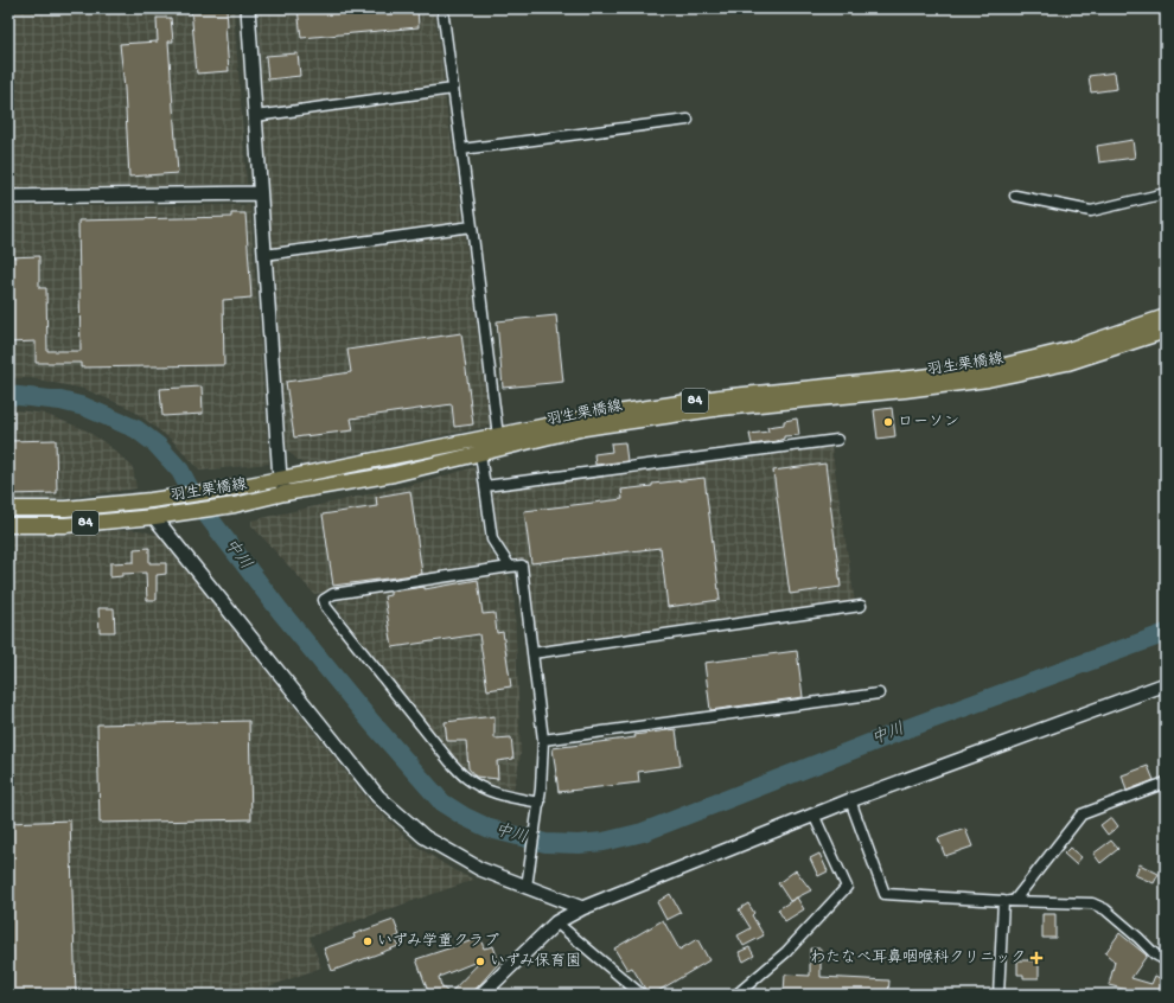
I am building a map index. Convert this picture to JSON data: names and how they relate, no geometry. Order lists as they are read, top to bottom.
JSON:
{
  "streets": {
    "main road": ["羽生栗橋線", "84"]
  },
  "water": ["中川"],
  "places": {
    "other": ["ローソン", "いずみ学童クラブ", "いずみ保育園"],
    "health": ["わたなべ耳鼻咽喉科クリニック"]
  }
}
